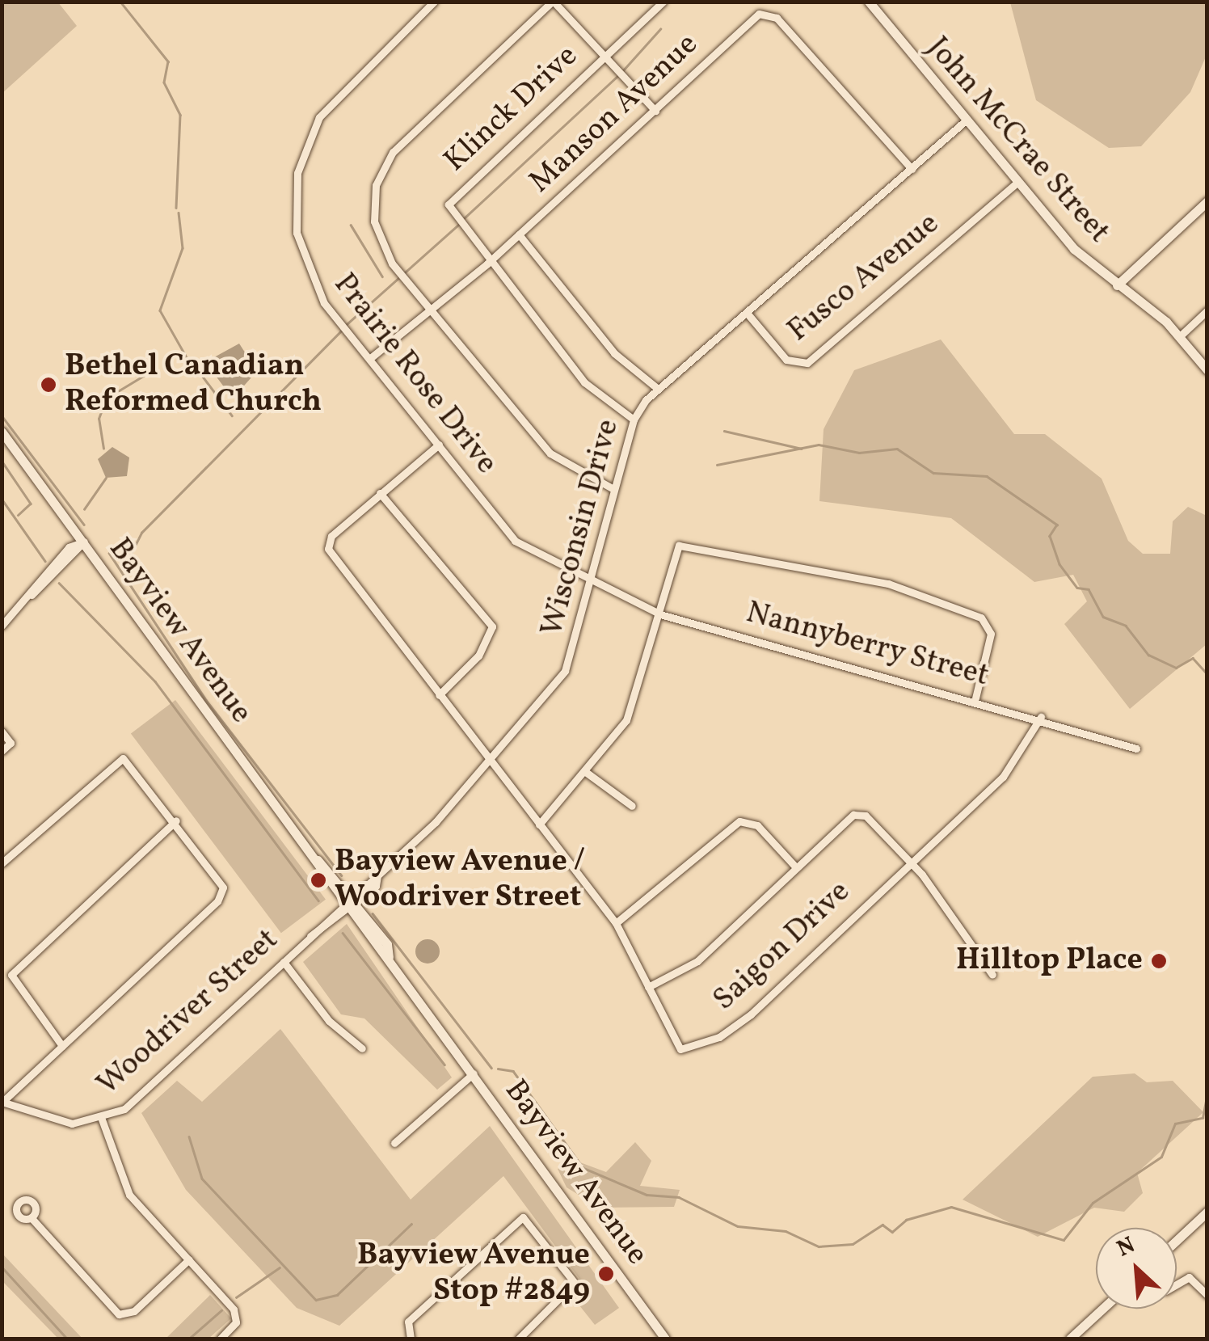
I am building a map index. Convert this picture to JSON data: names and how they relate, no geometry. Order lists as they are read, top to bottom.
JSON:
{
  "streets": {
    "main road": ["John McCrae Street", "Bayview Avenue"],
    "street": [
      "Klinck Drive",
      "Manson Avenue",
      "Fusco Avenue",
      "Prairie Rose Drive",
      "Wisconsin Drive",
      "Nannyberry Street",
      "Saigon Drive",
      "Woodriver Street"
    ]
  },
  "crossings": [
    ["Klinck Drive", "Manson Avenue"],
    ["Klinck Drive", "Wisconsin Drive"],
    ["Manson Avenue", "Prairie Rose Drive"],
    ["Manson Avenue", "Wisconsin Drive"],
    ["John McCrae Street", "Fusco Avenue"],
    ["John McCrae Street", "Wisconsin Drive"],
    ["Fusco Avenue", "Wisconsin Drive"],
    ["Prairie Rose Drive", "Wisconsin Drive"],
    ["Prairie Rose Drive", "Nannyberry Street"],
    ["Prairie Rose Drive", "Saigon Drive"],
    ["Wisconsin Drive", "Bayview Avenue"],
    ["Wisconsin Drive", "Nannyberry Street"],
    ["Wisconsin Drive", "Saigon Drive"],
    ["Wisconsin Drive", "Woodriver Street"],
    ["Bayview Avenue", "Woodriver Street"],
    ["Nannyberry Street", "Saigon Drive"]
  ],
  "places": [
    "Bethel Canadian Reformed Church",
    "Bayview Avenue / Woodriver Street",
    "Hilltop Place",
    "Bayview Avenue Stop #2849"
  ],
  "north": "top left"
}
